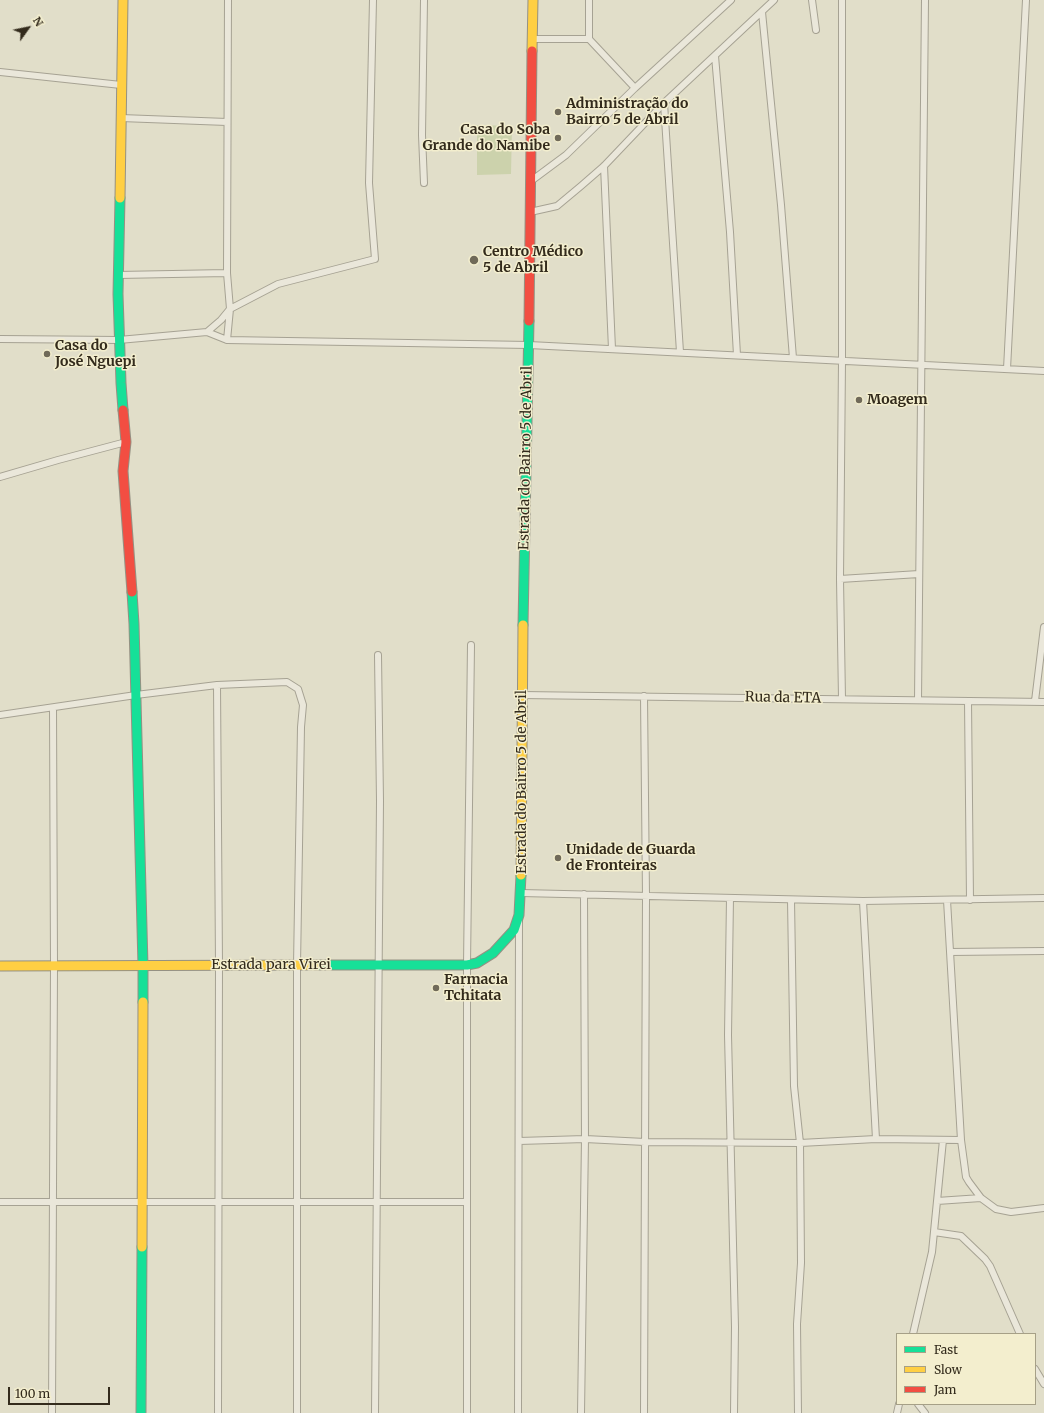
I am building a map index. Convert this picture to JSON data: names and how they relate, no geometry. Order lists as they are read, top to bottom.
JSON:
{
  "streets": {
    "street": ["Estrada do Bairro 5 de Abril", "Rua da ETA", "Estrada para Virei"]
  },
  "crossings": [
    ["Estrada do Bairro 5 de Abril", "Rua da ETA"],
    ["Estrada do Bairro 5 de Abril", "Estrada para Virei"]
  ],
  "places": [
    "Administração do Bairro 5 de Abril",
    "Casa do Soba Grande do Namibe",
    "Centro Médico 5 de Abril",
    "Casa do José Nguepi",
    "Moagem",
    "Unidade de Guarda de Fronteiras",
    "Farmacia Tchitata"
  ],
  "legend": ["Fast", "Slow", "Jam"],
  "scale_bar": "100 m",
  "north": "top right"
}
